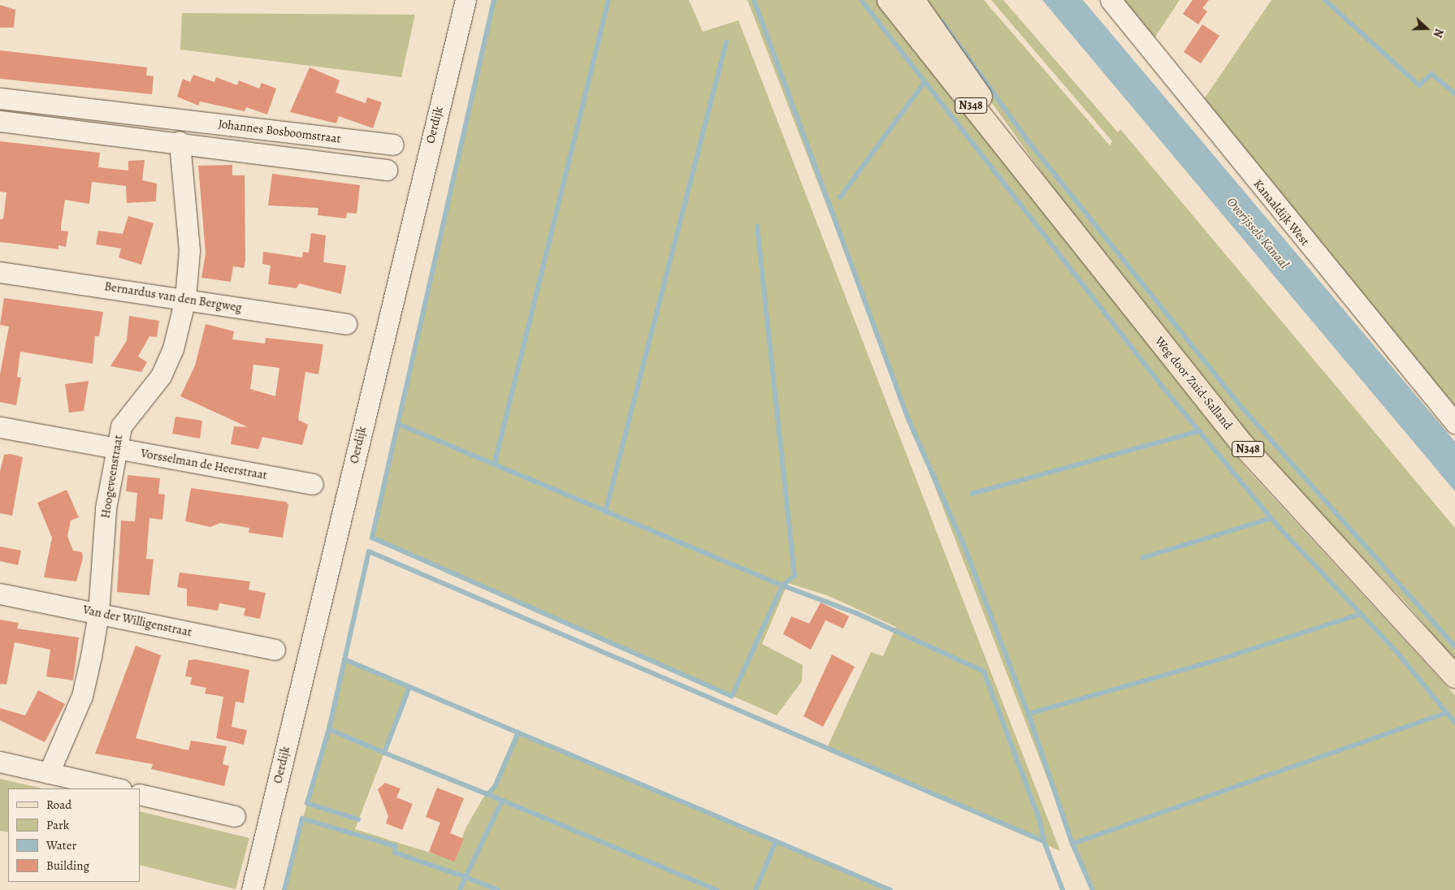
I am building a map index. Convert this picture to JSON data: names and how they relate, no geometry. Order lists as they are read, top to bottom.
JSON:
{
  "streets": {
    "main road": ["N348", "Weg door Zuid-Salland"],
    "street": [
      "Oerdijk",
      "Johannes Bosboomstraat",
      "Kanaaldijk West",
      "Bernardus van den Bergweg",
      "Vorsselman de Heerstraat",
      "Hoogeveenstraat",
      "Van der Willigenstraat"
    ]
  },
  "crossings": [
    ["Johannes Bosboomstraat", "Hoogeveenstraat"],
    ["Bernardus van den Bergweg", "Hoogeveenstraat"],
    ["Vorsselman de Heerstraat", "Hoogeveenstraat"],
    ["Hoogeveenstraat", "Van der Willigenstraat"]
  ],
  "water": ["Overijssels Kanaal"],
  "legend": [
    "Road",
    "Park",
    "Water",
    "Building"
  ],
  "north": "right"
}
